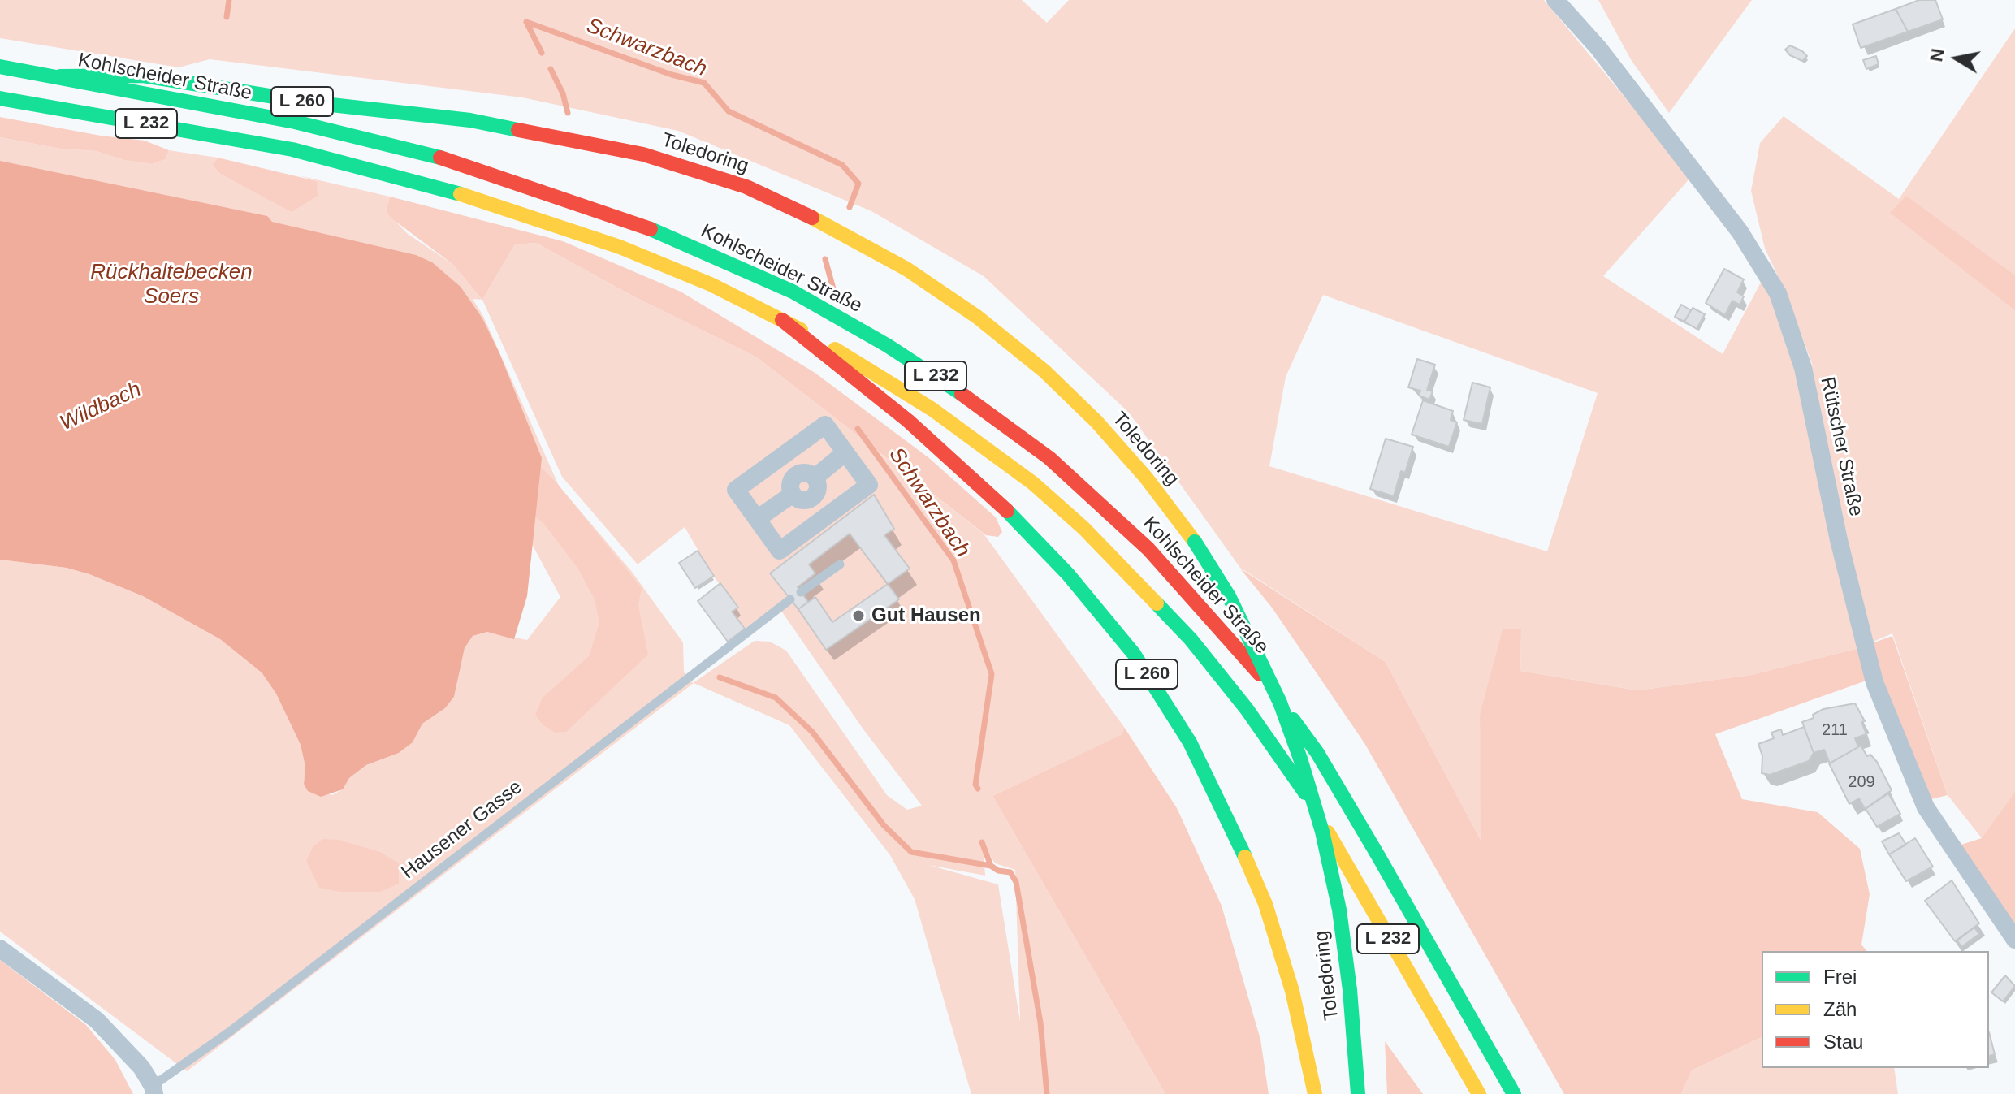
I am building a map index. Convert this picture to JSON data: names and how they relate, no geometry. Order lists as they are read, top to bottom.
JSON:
{
  "streets": {
    "main road": [
      "Kohlscheider Straße",
      "L 260",
      "L 232",
      "Toledoring"
    ],
    "street": ["Rütscher Straße"],
    "lane": ["Hausener Gasse"]
  },
  "crossings": [
    ["Kohlscheider Straße", "Toledoring"],
    ["L 232", "Toledoring"]
  ],
  "water": ["Schwarzbach", "Rückhaltebecken Soers", "Wildbach"],
  "places": ["Gut Hausen"],
  "house_numbers": ["211", "209"],
  "legend": ["Frei", "Zäh", "Stau"],
  "north": "left"
}
